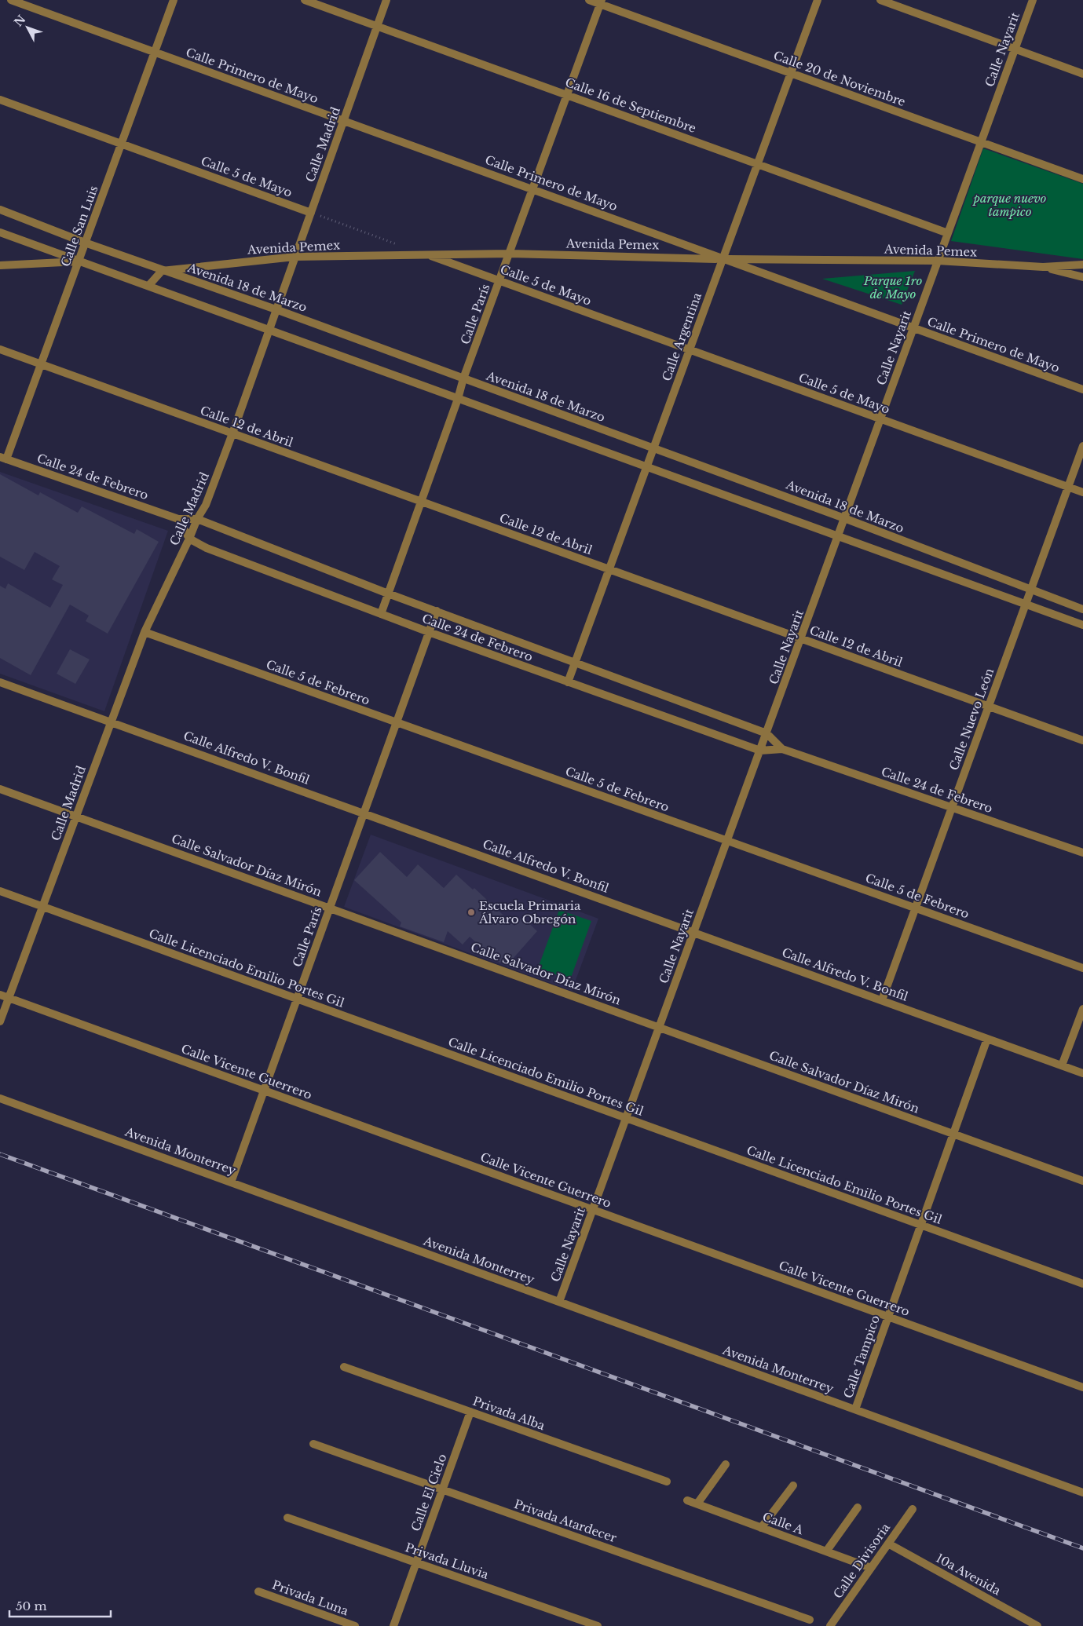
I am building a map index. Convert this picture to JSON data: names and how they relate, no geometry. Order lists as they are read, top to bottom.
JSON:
{
  "streets": {
    "street": [
      "Calle Nayarit",
      "Calle Primero de Mayo",
      "Calle 20 de Noviembre",
      "Calle 16 de Septiembre",
      "Calle Madrid",
      "Calle 5 de Mayo",
      "Calle San Luis",
      "Avenida Pemex",
      "Avenida 18 de Marzo",
      "Calle París",
      "Calle Argentina",
      "Calle 12 de Abril",
      "Calle 24 de Febrero",
      "Calle 5 de Febrero",
      "Calle Nuevo León",
      "Calle Alfredo V. Bonfil",
      "Calle Salvador Díaz Mirón",
      "Calle Licenciado Emilio Portes Gil",
      "Calle Vicente Guerrero",
      "Avenida Monterrey",
      "Calle Tampico",
      "Privada Alba",
      "Calle El Cielo",
      "Privada Atardecer",
      "Calle A",
      "Privada Lluvia",
      "Calle Divisoria",
      "10a Avenida",
      "Privada Luna"
    ]
  },
  "crossings": [
    ["Calle Nayarit", "Calle Primero de Mayo"],
    ["Calle Nayarit", "Calle 20 de Noviembre"],
    ["Calle Nayarit", "Calle 16 de Septiembre"],
    ["Calle Nayarit", "Calle 5 de Mayo"],
    ["Calle Nayarit", "Avenida Pemex"],
    ["Calle Nayarit", "Avenida 18 de Marzo"],
    ["Calle Nayarit", "Calle 12 de Abril"],
    ["Calle Nayarit", "Calle 24 de Febrero"],
    ["Calle Nayarit", "Calle 5 de Febrero"],
    ["Calle Nayarit", "Calle Alfredo V. Bonfil"],
    ["Calle Nayarit", "Calle Salvador Díaz Mirón"],
    ["Calle Nayarit", "Calle Licenciado Emilio Portes Gil"],
    ["Calle Nayarit", "Calle Vicente Guerrero"],
    ["Calle Nayarit", "Avenida Monterrey"],
    ["Calle Primero de Mayo", "Calle Madrid"],
    ["Calle Primero de Mayo", "Calle San Luis"],
    ["Calle Primero de Mayo", "Avenida Pemex"],
    ["Calle Primero de Mayo", "Calle París"],
    ["Calle Primero de Mayo", "Calle Argentina"],
    ["Calle 20 de Noviembre", "Calle París"],
    ["Calle 20 de Noviembre", "Calle Argentina"],
    ["Calle 16 de Septiembre", "Calle Madrid"],
    ["Calle 16 de Septiembre", "Calle París"],
    ["Calle 16 de Septiembre", "Calle Argentina"],
    ["Calle Madrid", "Calle 5 de Mayo"],
    ["Calle Madrid", "Avenida Pemex"],
    ["Calle Madrid", "Avenida 18 de Marzo"],
    ["Calle Madrid", "Calle 12 de Abril"],
    ["Calle Madrid", "Calle 24 de Febrero"],
    ["Calle Madrid", "Calle 5 de Febrero"],
    ["Calle Madrid", "Calle Alfredo V. Bonfil"],
    ["Calle Madrid", "Calle Salvador Díaz Mirón"],
    ["Calle Madrid", "Calle Licenciado Emilio Portes Gil"],
    ["Calle Madrid", "Calle Vicente Guerrero"],
    ["Calle 5 de Mayo", "Calle San Luis"],
    ["Calle 5 de Mayo", "Avenida Pemex"],
    ["Calle 5 de Mayo", "Calle París"],
    ["Calle 5 de Mayo", "Calle Argentina"],
    ["Calle 5 de Mayo", "Calle Nuevo León"],
    ["Calle San Luis", "Avenida 18 de Marzo"],
    ["Calle San Luis", "Calle 12 de Abril"],
    ["Calle San Luis", "Calle 24 de Febrero"],
    ["Avenida Pemex", "Avenida 18 de Marzo"],
    ["Avenida Pemex", "Calle París"],
    ["Avenida Pemex", "Calle Argentina"],
    ["Avenida 18 de Marzo", "Calle París"],
    ["Avenida 18 de Marzo", "Calle Argentina"],
    ["Avenida 18 de Marzo", "Calle Nuevo León"],
    ["Calle París", "Calle 12 de Abril"],
    ["Calle París", "Calle 24 de Febrero"],
    ["Calle París", "Calle 5 de Febrero"],
    ["Calle París", "Calle Alfredo V. Bonfil"],
    ["Calle París", "Calle Salvador Díaz Mirón"],
    ["Calle París", "Calle Licenciado Emilio Portes Gil"],
    ["Calle París", "Calle Vicente Guerrero"],
    ["Calle París", "Avenida Monterrey"],
    ["Calle Argentina", "Calle 12 de Abril"],
    ["Calle Argentina", "Calle 24 de Febrero"],
    ["Calle 12 de Abril", "Calle Nuevo León"],
    ["Calle 24 de Febrero", "Calle Nuevo León"],
    ["Calle 5 de Febrero", "Calle Nuevo León"],
    ["Calle Nuevo León", "Calle Alfredo V. Bonfil"],
    ["Calle Alfredo V. Bonfil", "Calle Tampico"],
    ["Calle Salvador Díaz Mirón", "Calle Tampico"],
    ["Calle Licenciado Emilio Portes Gil", "Calle Tampico"],
    ["Calle Vicente Guerrero", "Calle Tampico"],
    ["Avenida Monterrey", "Calle Tampico"],
    ["Privada Alba", "Calle El Cielo"],
    ["Calle El Cielo", "Privada Atardecer"],
    ["Calle El Cielo", "Privada Lluvia"],
    ["Calle A", "Calle Divisoria"],
    ["Calle Divisoria", "10a Avenida"]
  ],
  "parks": ["parque nuevo tampico", "Parque 1ro de Mayo"],
  "places": ["Escuela Primaria Álvaro Obregón"],
  "scale_bar": "50 m",
  "north": "top left"
}
